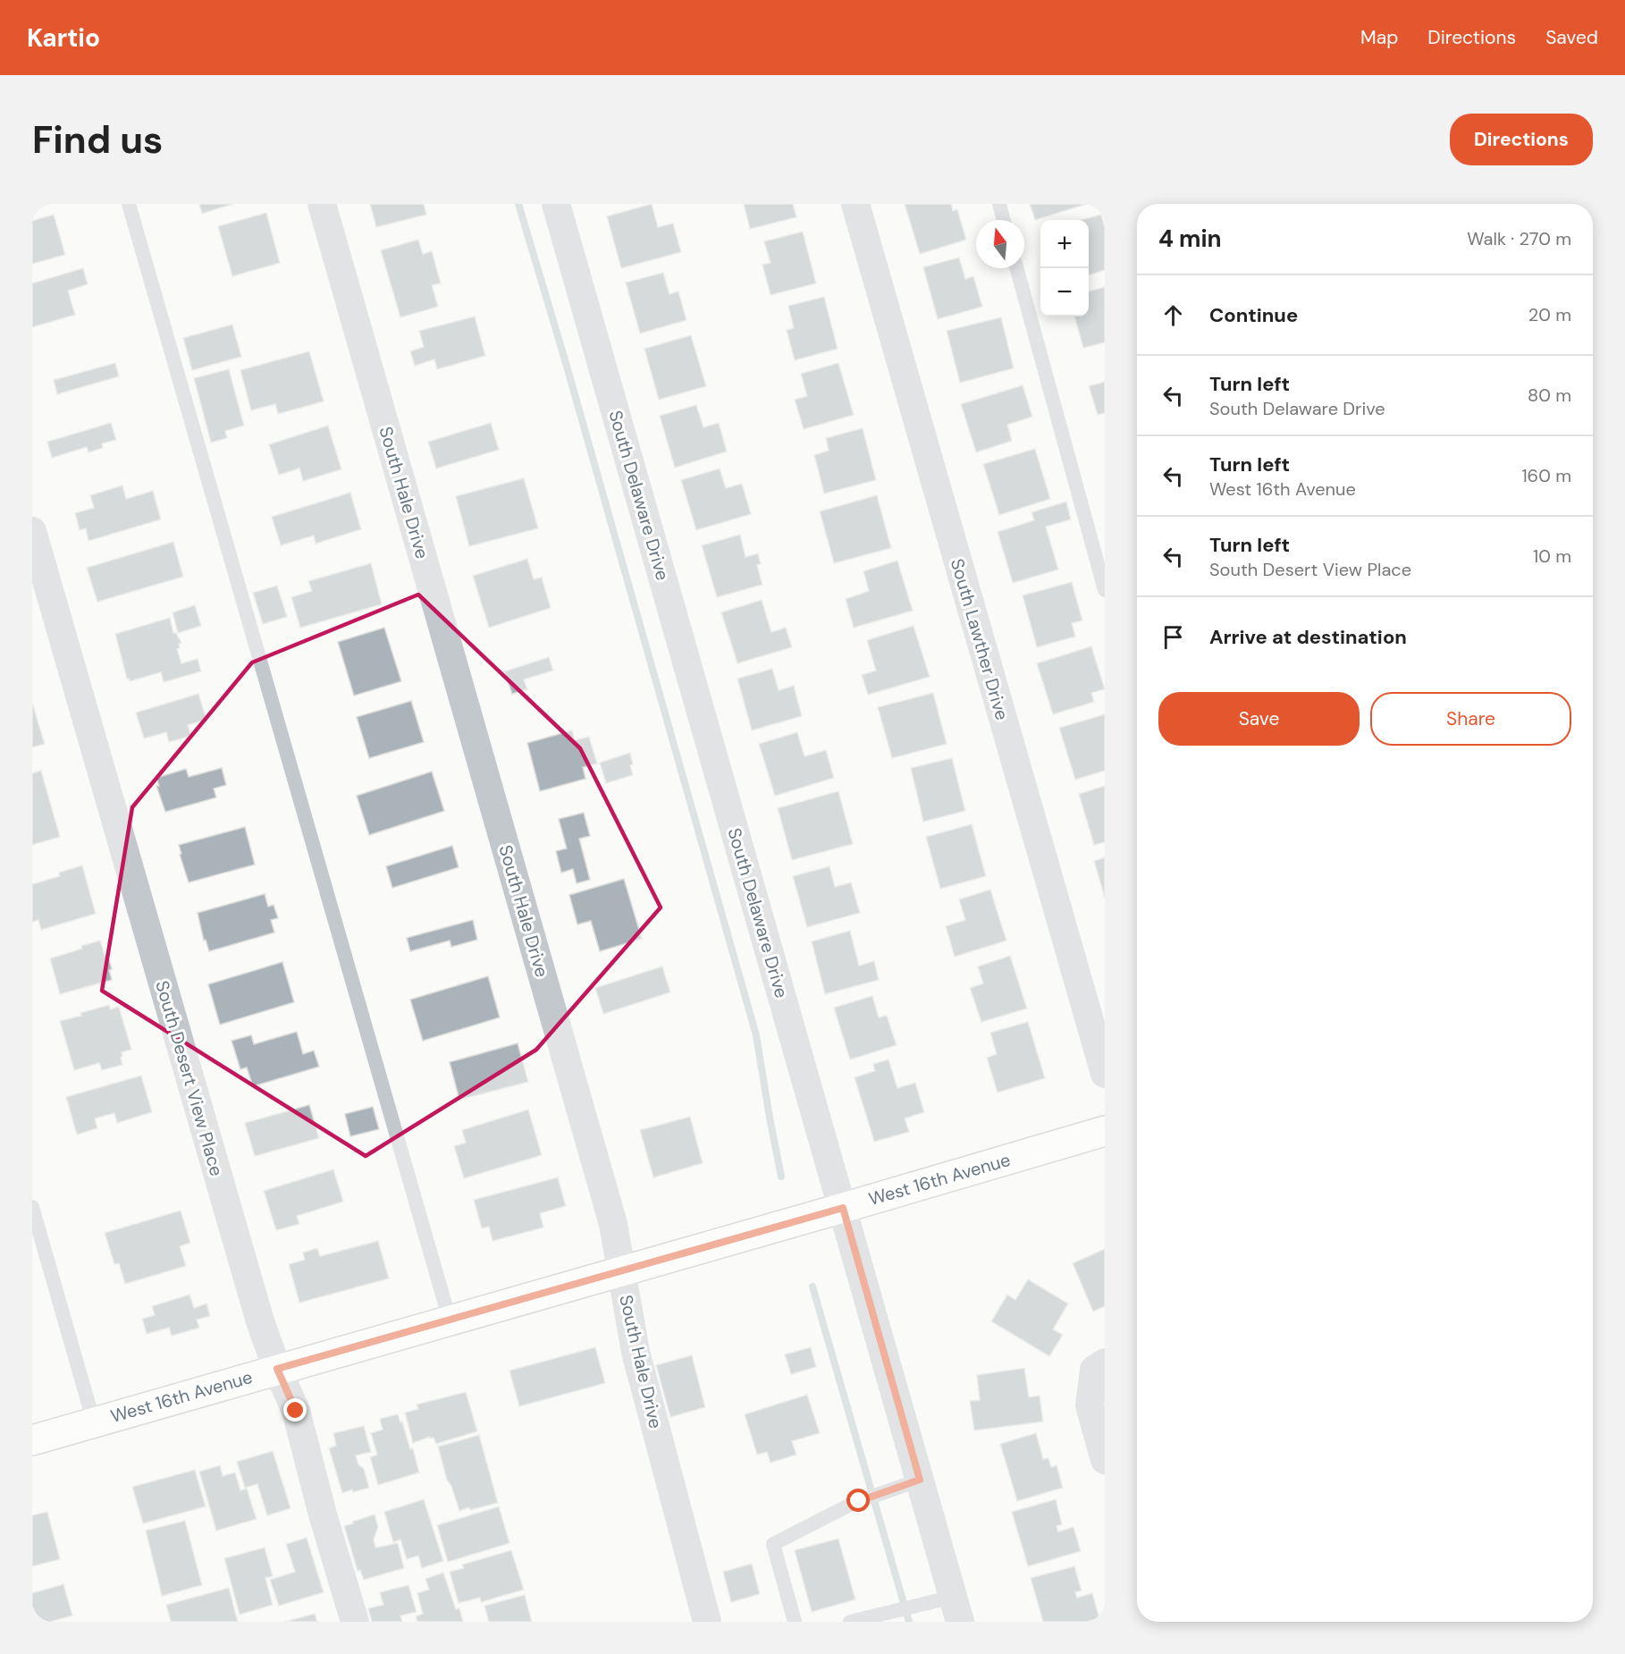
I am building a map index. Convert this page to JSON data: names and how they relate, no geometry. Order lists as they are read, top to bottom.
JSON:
{
  "streets": {
    "street": [
      "South Hale Drive",
      "South Delaware Drive",
      "South Lawther Drive",
      "South Desert View Place",
      "West 16th Avenue"
    ]
  },
  "crossings": [
    ["South Hale Drive", "West 16th Avenue"],
    ["South Delaware Drive", "West 16th Avenue"],
    ["South Desert View Place", "West 16th Avenue"]
  ],
  "north": "top",
  "page": {
    "header": "Kartio",
    "nav": ["Map", "Directions", "Saved"],
    "buttons": [
      "Directions",
      ["Save", "Share"]
    ],
    "title": "Find us",
    "heading": ["4 min", "Walk · 270 m"],
    "map_buttons": ["+", "−"],
    "list": [
      ["Continue", "20 m"],
      ["Turn left", "South Delaware Drive", "80 m"],
      ["Turn left", "West 16th Avenue", "160 m"],
      ["Turn left", "South Desert View Place", "10 m"],
      "Arrive at destination"
    ]
  }
}
